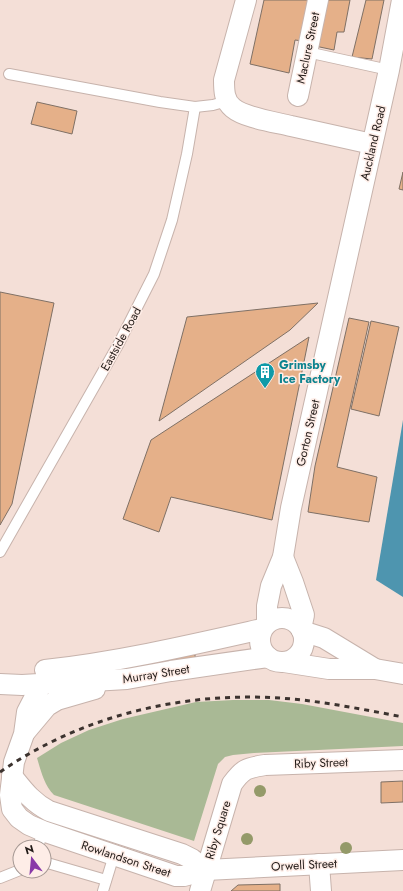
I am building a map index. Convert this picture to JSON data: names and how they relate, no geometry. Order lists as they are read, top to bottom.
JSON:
{
  "streets": {
    "street": [
      "Maclure Street",
      "Auckland Road",
      "Gorton Street",
      "Murray Street",
      "Riby Street",
      "Riby Square",
      "Rowlandson Street",
      "Orwell Street"
    ],
    "lane": ["Eastside Road"]
  },
  "crossings": [
    ["Auckland Road", "Gorton Street"],
    ["Gorton Street", "Murray Street"],
    ["Murray Street", "Rowlandson Street"],
    ["Riby Street", "Riby Square"],
    ["Riby Square", "Rowlandson Street"],
    ["Riby Square", "Orwell Street"],
    ["Rowlandson Street", "Orwell Street"]
  ],
  "places": {
    "building": ["Grimsby Ice Factory"]
  },
  "north": "top"
}
